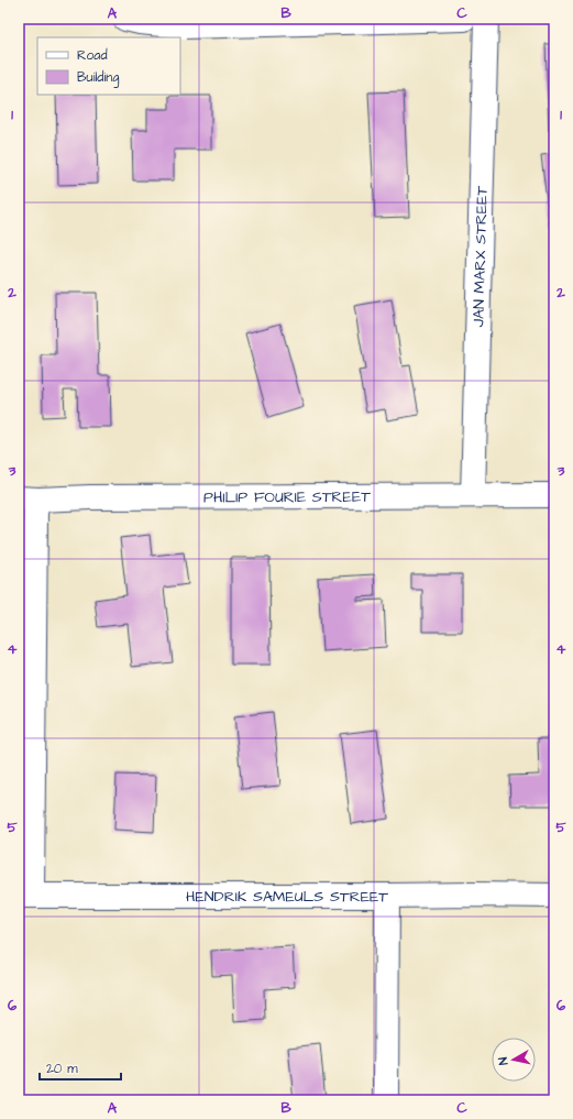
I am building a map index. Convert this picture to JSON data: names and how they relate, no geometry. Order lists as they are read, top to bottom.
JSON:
{
  "streets": {
    "street": ["JAN MARX STREET", "PHILIP FOURIE STREET", "HENDRIK SAMEULS STREET"]
  },
  "crossings": [
    ["JAN MARX STREET", "PHILIP FOURIE STREET"]
  ],
  "legend": ["Road", "Building"],
  "scale_bar": "20 m",
  "north": "left",
  "grid": {
    "columns": ["A", "B", "C"],
    "rows": [
      "1",
      "2",
      "3",
      "4",
      "5",
      "6"
    ]
  }
}
